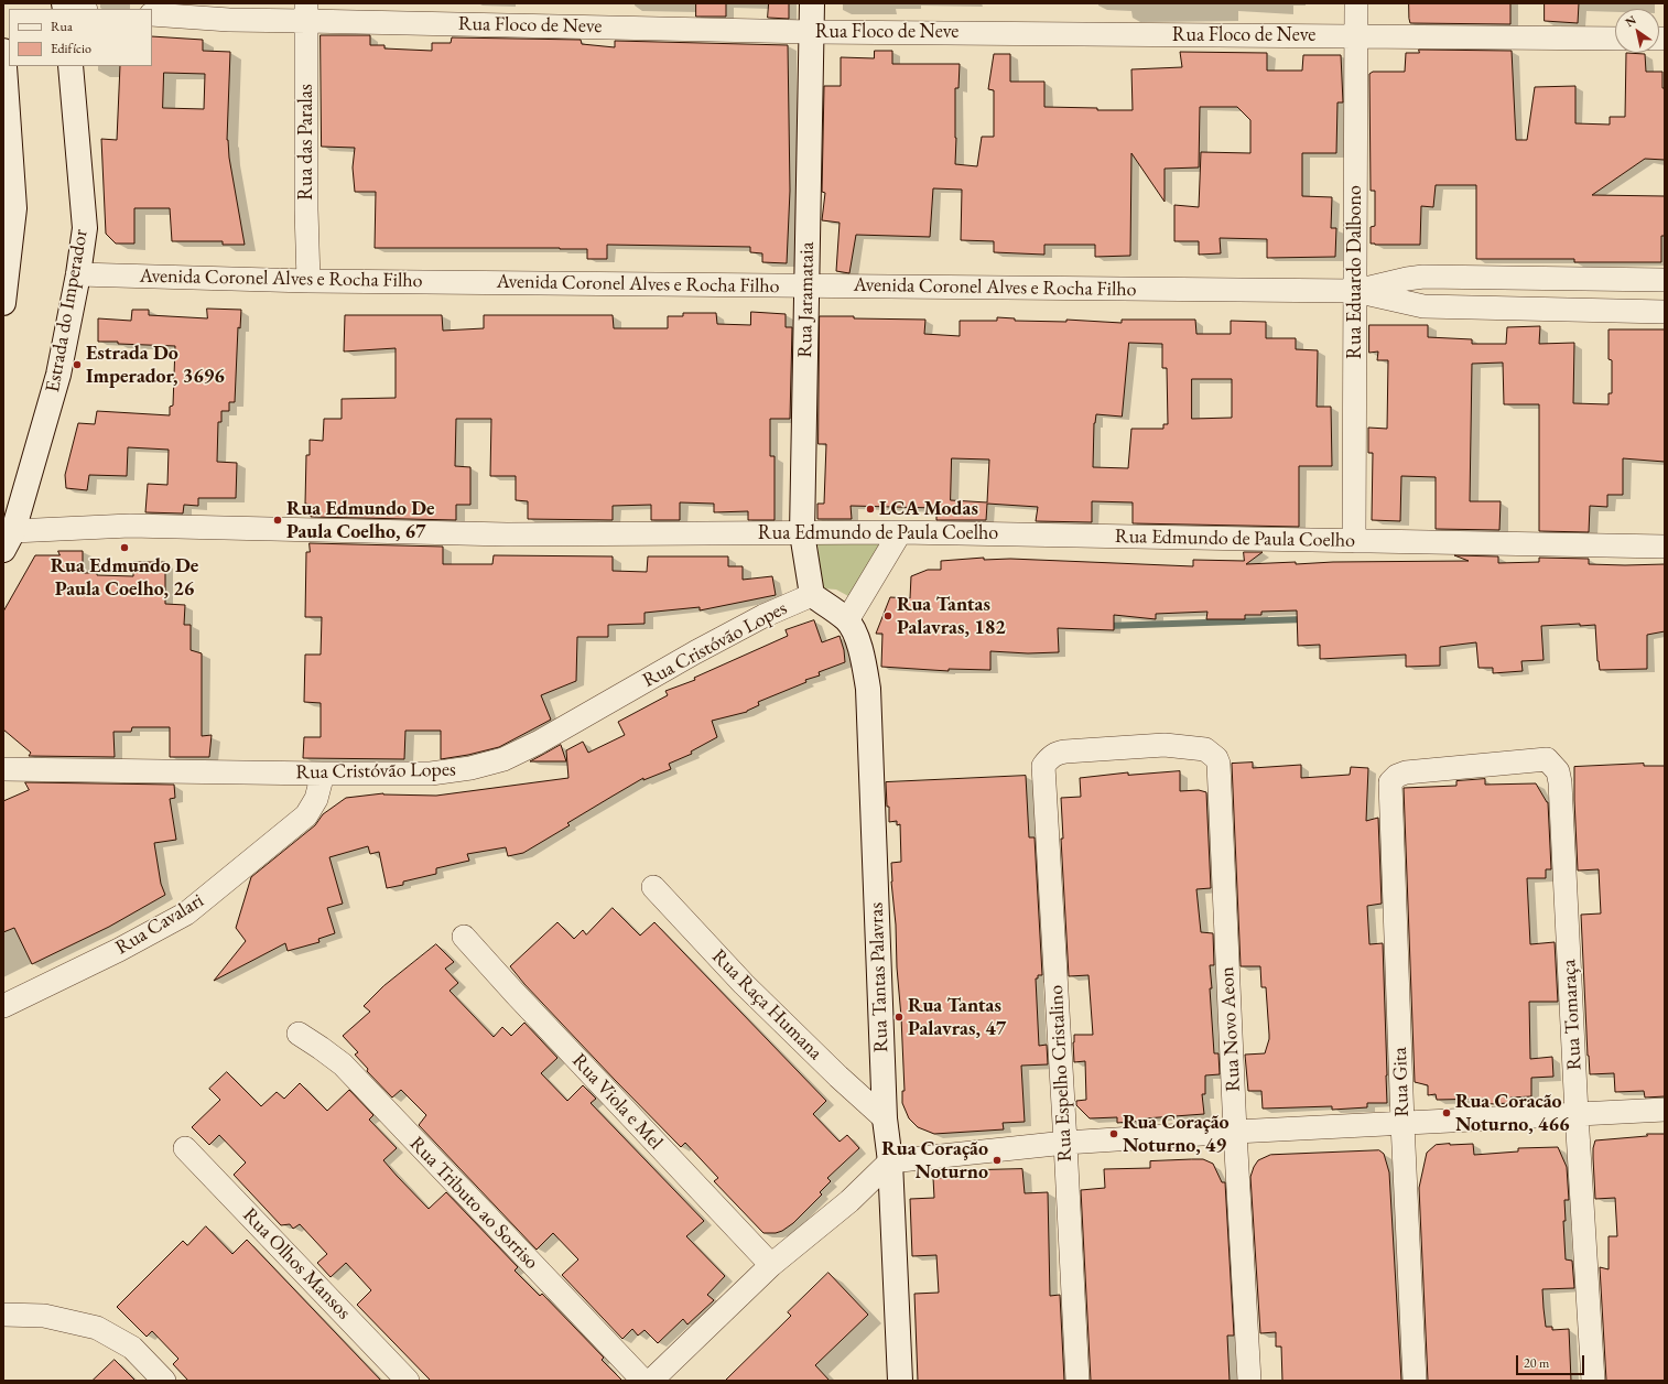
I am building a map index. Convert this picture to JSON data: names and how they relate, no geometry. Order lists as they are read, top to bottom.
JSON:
{
  "streets": {
    "street": [
      "Rua Floco de Neve",
      "Rua das Paralas",
      "Rua Eduardo Dalbono",
      "Avenida Coronel Alves e Rocha Filho",
      "Rua Jaramataia",
      "Estrada do Imperador",
      "Rua Edmundo de Paula Coelho",
      "Rua Cristóvão Lopes",
      "Rua Cavalari",
      "Rua Tantas Palavras",
      "Rua Raça Humana",
      "Rua Tomaraça",
      "Rua Novo Aeon",
      "Rua Espelho Cristalino",
      "Rua Gita",
      "Rua Viola e Mel",
      "Rua Tributo ao Sorriso",
      "Rua Olhos Mansos"
    ]
  },
  "crossings": [
    ["Rua Floco de Neve", "Rua das Paralas"],
    ["Rua Floco de Neve", "Rua Eduardo Dalbono"],
    ["Rua Floco de Neve", "Rua Jaramataia"],
    ["Rua das Paralas", "Avenida Coronel Alves e Rocha Filho"],
    ["Rua Eduardo Dalbono", "Avenida Coronel Alves e Rocha Filho"],
    ["Rua Eduardo Dalbono", "Rua Edmundo de Paula Coelho"],
    ["Avenida Coronel Alves e Rocha Filho", "Rua Jaramataia"],
    ["Avenida Coronel Alves e Rocha Filho", "Estrada do Imperador"],
    ["Rua Jaramataia", "Rua Edmundo de Paula Coelho"],
    ["Rua Jaramataia", "Rua Cristóvão Lopes"],
    ["Rua Jaramataia", "Rua Tantas Palavras"],
    ["Estrada do Imperador", "Rua Edmundo de Paula Coelho"],
    ["Rua Cristóvão Lopes", "Rua Cavalari"],
    ["Rua Cristóvão Lopes", "Rua Tantas Palavras"],
    ["Rua Tantas Palavras", "Rua Raça Humana"],
    ["Rua Tomaraça", "Rua Gita"],
    ["Rua Novo Aeon", "Rua Espelho Cristalino"]
  ],
  "places": [
    "Estrada Do Imperador, 3696",
    "LCA Modas",
    "Rua Edmundo De Paula Coelho, 67",
    "Rua Edmundo De Paula Coelho, 26",
    "Rua Tantas Palavras, 182",
    "Rua Tantas Palavras, 47",
    "Rua Coracão Noturno, 466",
    "Rua Coração Noturno, 49",
    "Rua Coração Noturno"
  ],
  "legend": ["Rua", "Edifício"],
  "scale_bar": "20 m",
  "north": "top left"
}
